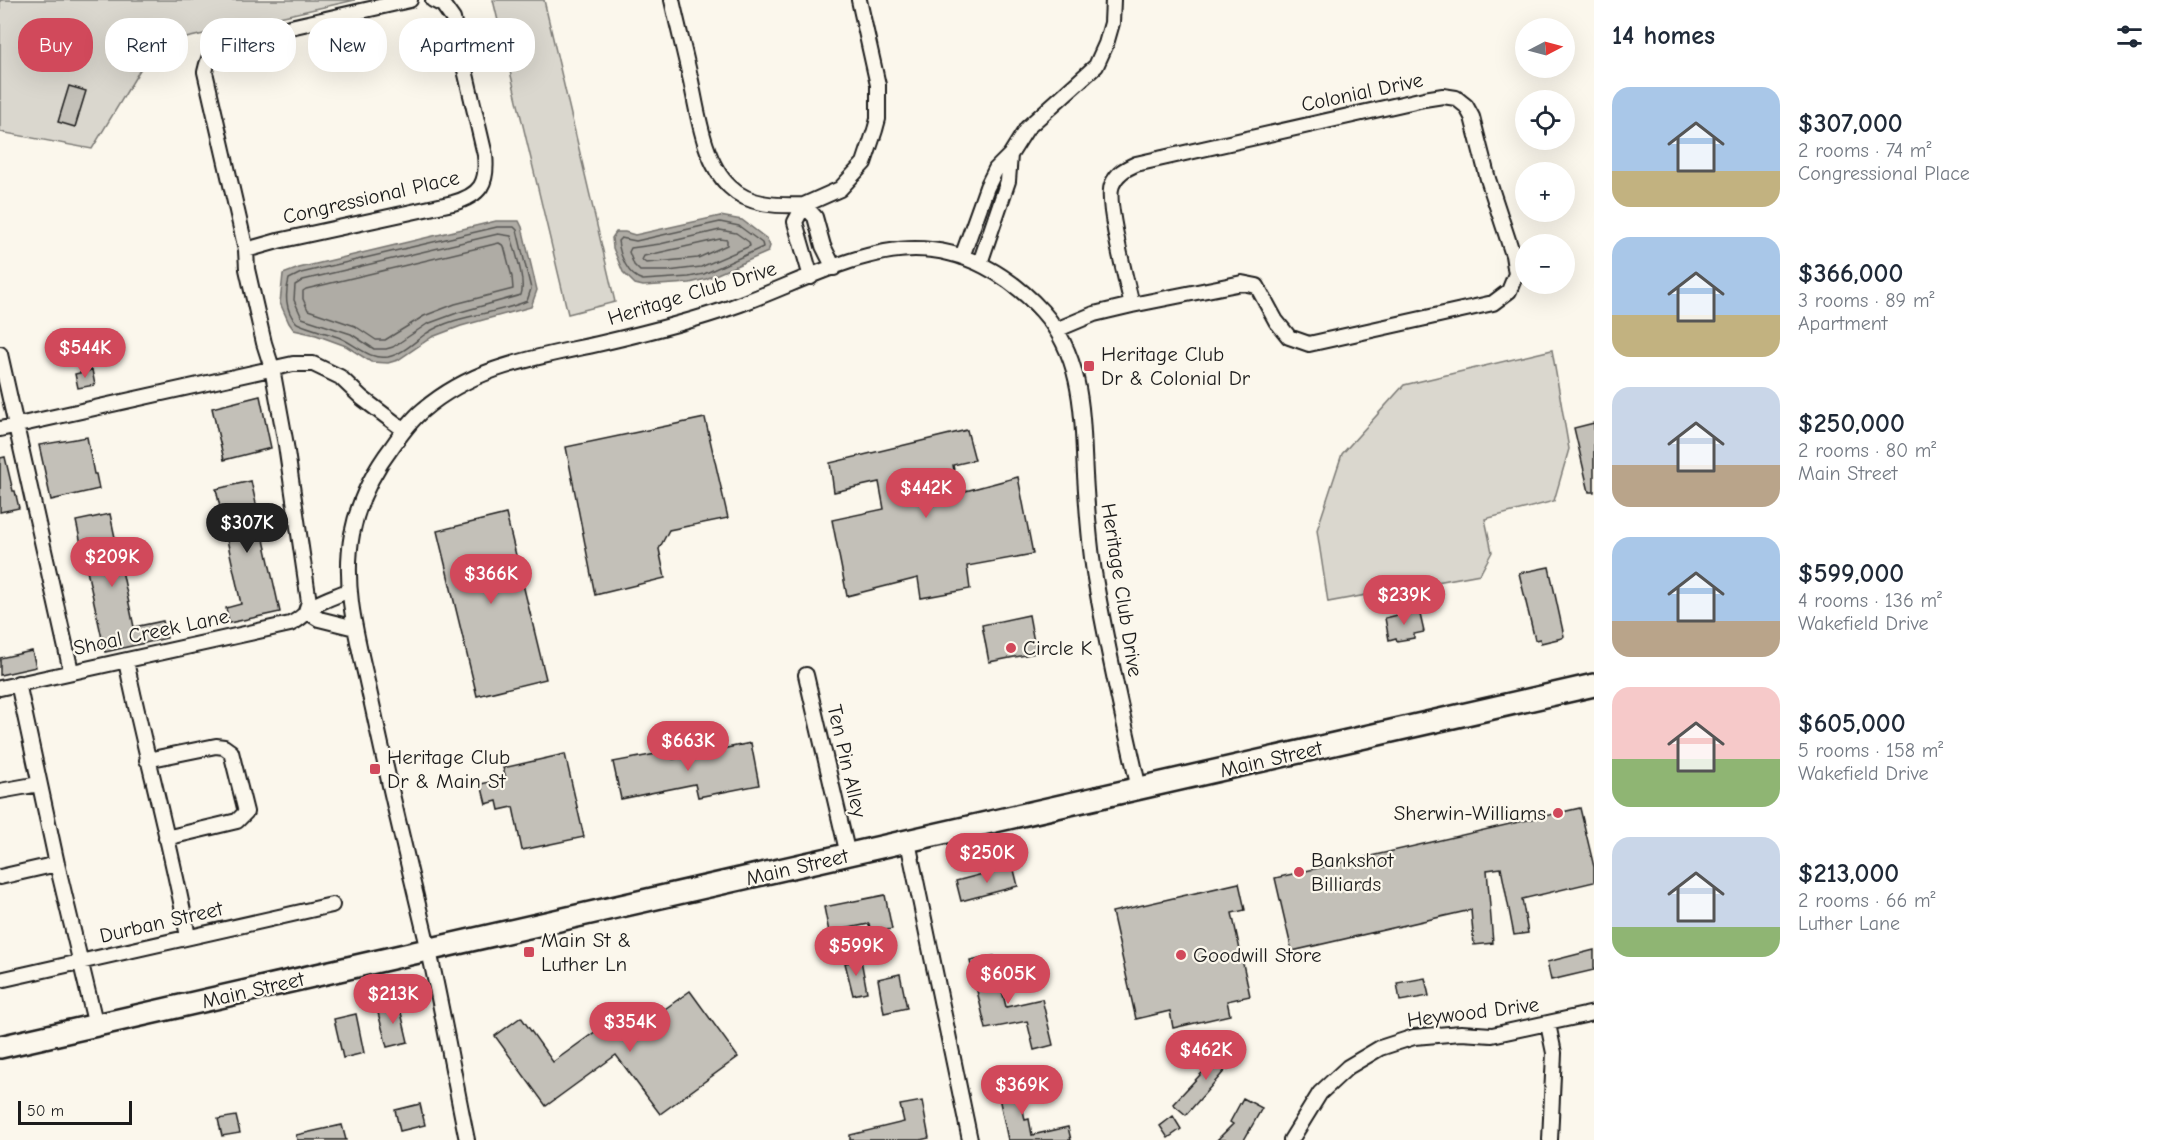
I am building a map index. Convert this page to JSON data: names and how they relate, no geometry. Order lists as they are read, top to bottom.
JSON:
{
  "streets": {
    "main road": ["Main Street"],
    "street": [
      "Colonial Drive",
      "Congressional Place",
      "Heritage Club Drive",
      "Shoal Creek Lane",
      "Ten Pin Alley",
      "Durban Street",
      "Heywood Drive"
    ]
  },
  "crossings": [
    ["Colonial Drive", "Heritage Club Drive"],
    ["Heritage Club Drive", "Shoal Creek Lane"],
    ["Heritage Club Drive", "Main Street"],
    ["Main Street", "Ten Pin Alley"]
  ],
  "places": {
    "transit": ["Heritage Club Dr & Colonial Dr", "Heritage Club Dr & Main St", "Main St & Luther Ln"],
    "other": [
      "Circle K",
      "Sherwin-Williams",
      "Bankshot Billiards",
      "Goodwill Store"
    ]
  },
  "scale_bar": "50 m",
  "north": "right",
  "page": {
    "heading": "14 homes",
    "map_buttons": ["+", "−"],
    "chip": [
      "Buy",
      "Rent",
      "Filters",
      "New",
      "Apartment"
    ],
    "list": [
      {
        "name": "$307,000",
        "note": "2 rooms · 74 m² · Congressional Place"
      },
      {
        "name": "$366,000",
        "note": "3 rooms · 89 m² · Apartment"
      },
      {
        "name": "$250,000",
        "note": "2 rooms · 80 m² · Main Street"
      },
      {
        "name": "$599,000",
        "note": "4 rooms · 136 m² · Wakefield Drive"
      },
      {
        "name": "$605,000",
        "note": "5 rooms · 158 m² · Wakefield Drive"
      },
      {
        "name": "$213,000",
        "note": "2 rooms · 66 m² · Luther Lane"
      }
    ],
    "price": [
      "$544K",
      "$442K",
      "$307K",
      "$209K",
      "$366K",
      "$239K",
      "$663K",
      "$250K",
      "$599K",
      "$605K",
      "$213K",
      "$354K",
      "$462K",
      "$369K"
    ],
    "scale": "50 m"
  }
}
